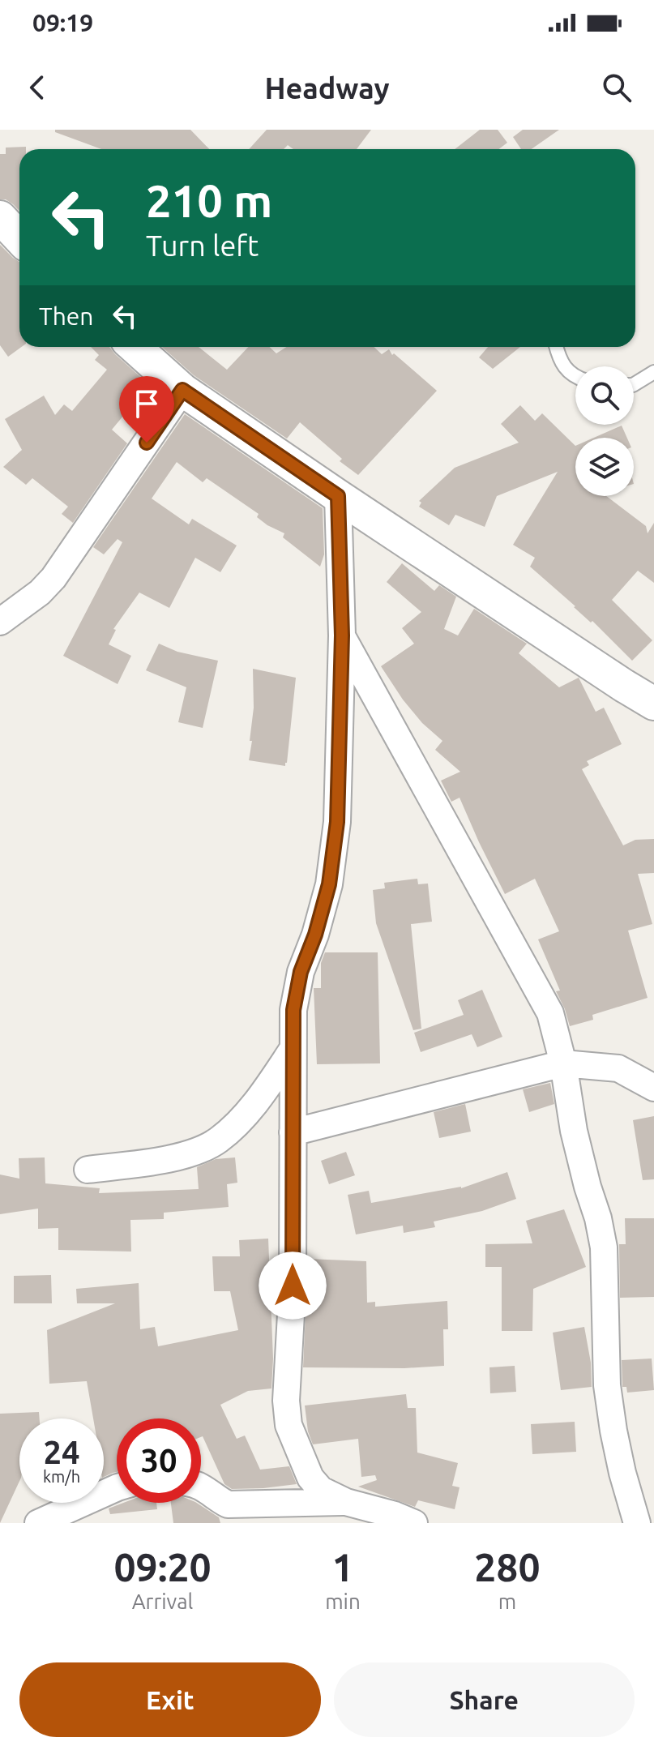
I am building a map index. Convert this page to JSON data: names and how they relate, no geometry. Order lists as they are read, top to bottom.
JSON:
{
  "page": {
    "status": "09:19",
    "header": "Headway",
    "turn": ["210 m", "Turn left"],
    "then": "Then",
    "speed": "24 km/h",
    "limit": "30",
    "eta": [
      "09:20",
      "Arrival",
      "1",
      "min",
      "280",
      "m"
    ],
    "buttons": ["Exit", "Share"]
  }
}
